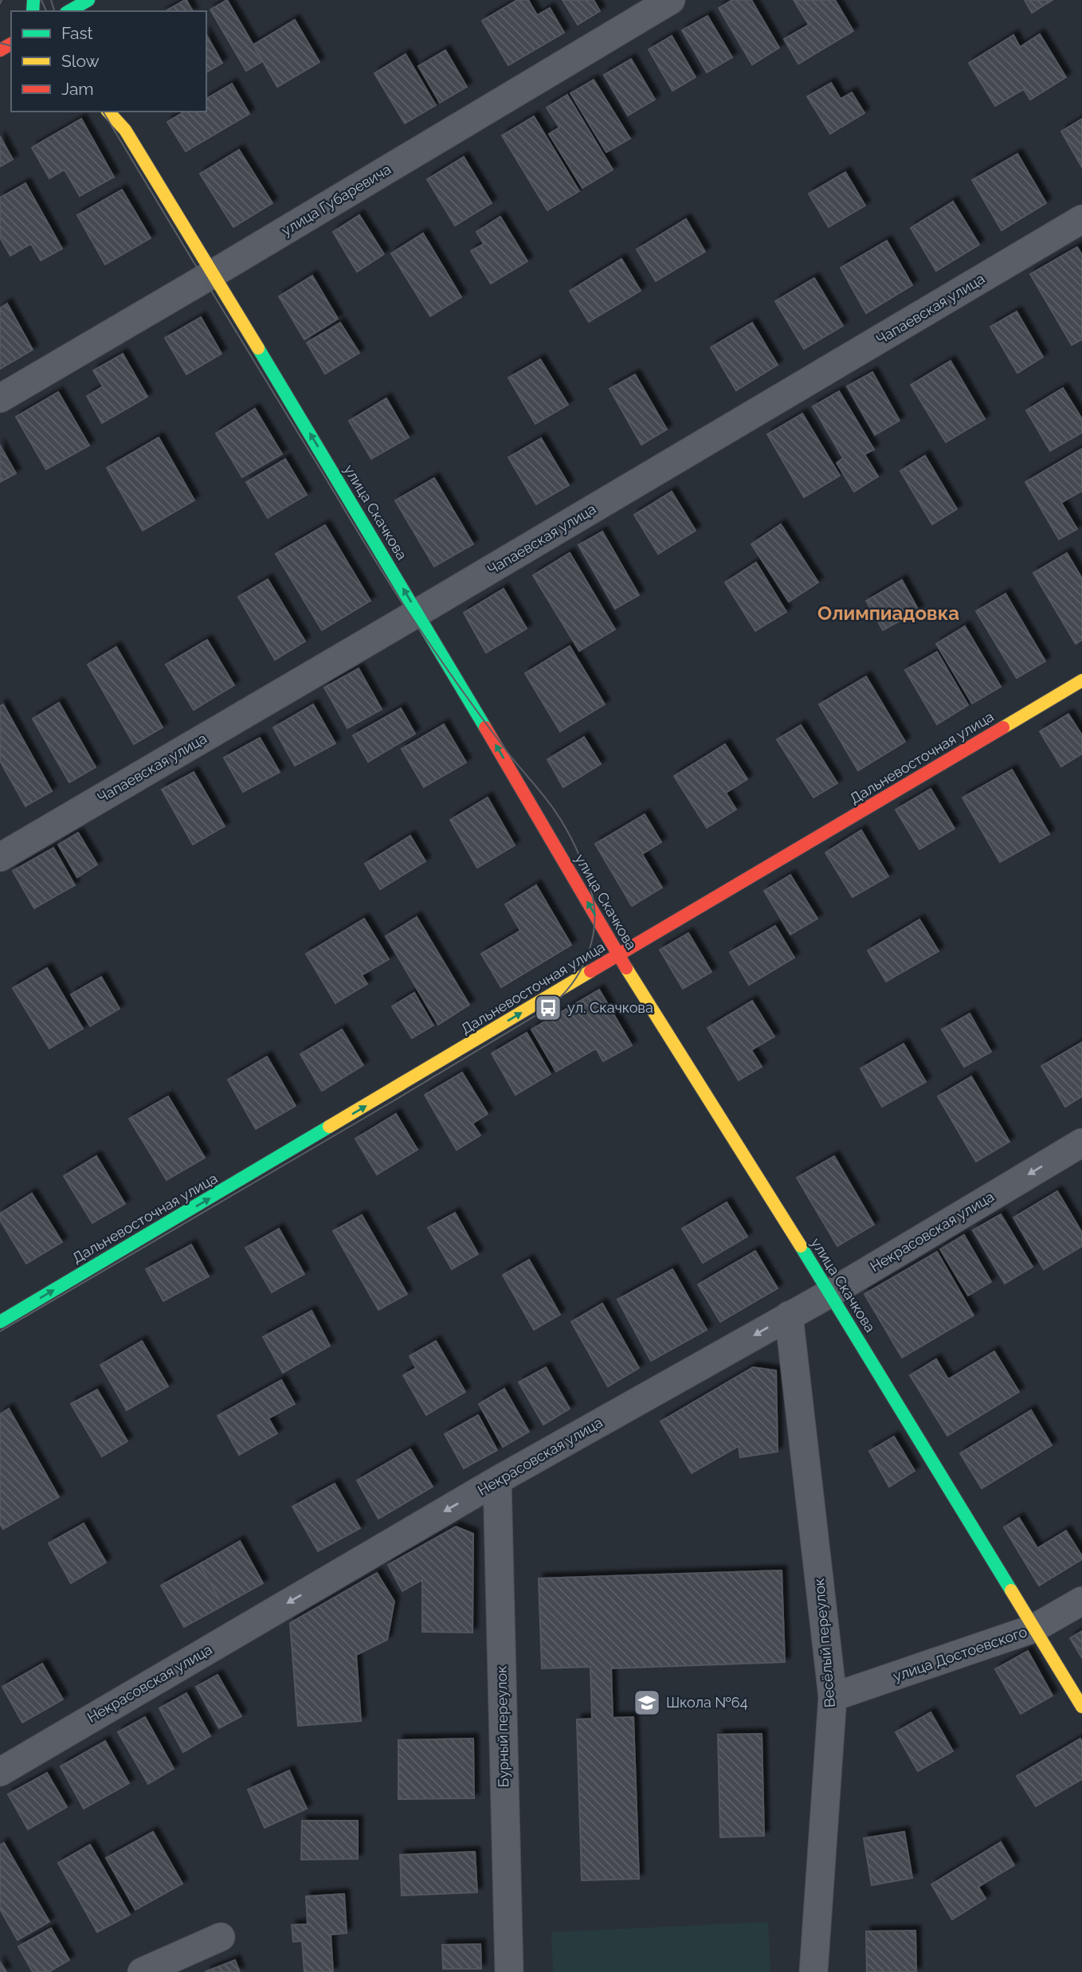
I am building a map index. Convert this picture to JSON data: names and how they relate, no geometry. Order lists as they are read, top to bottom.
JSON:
{
  "streets": {
    "street": [
      "улица Губаревича",
      "Чапаевская улица",
      "улица Скачкова",
      "Дальневосточная улица",
      "Некрасовская улица",
      "Весёлый переулок",
      "улица Достоевского",
      "Бурный переулок"
    ]
  },
  "crossings": [
    ["улица Губаревича", "улица Скачкова"],
    ["Чапаевская улица", "улица Скачкова"],
    ["улица Скачкова", "Дальневосточная улица"],
    ["улица Скачкова", "Некрасовская улица"],
    ["улица Скачкова", "улица Достоевского"],
    ["Некрасовская улица", "Весёлый переулок"],
    ["Некрасовская улица", "Бурный переулок"],
    ["Весёлый переулок", "улица Достоевского"]
  ],
  "one_way": ["улица Скачкова", "Дальневосточная улица", "Некрасовская улица"],
  "districts": ["Олимпиадовка"],
  "places": {
    "bus stop": ["ул. Скачкова"],
    "school or university": ["Школа №64"]
  },
  "legend": ["Fast", "Slow", "Jam"]
}
